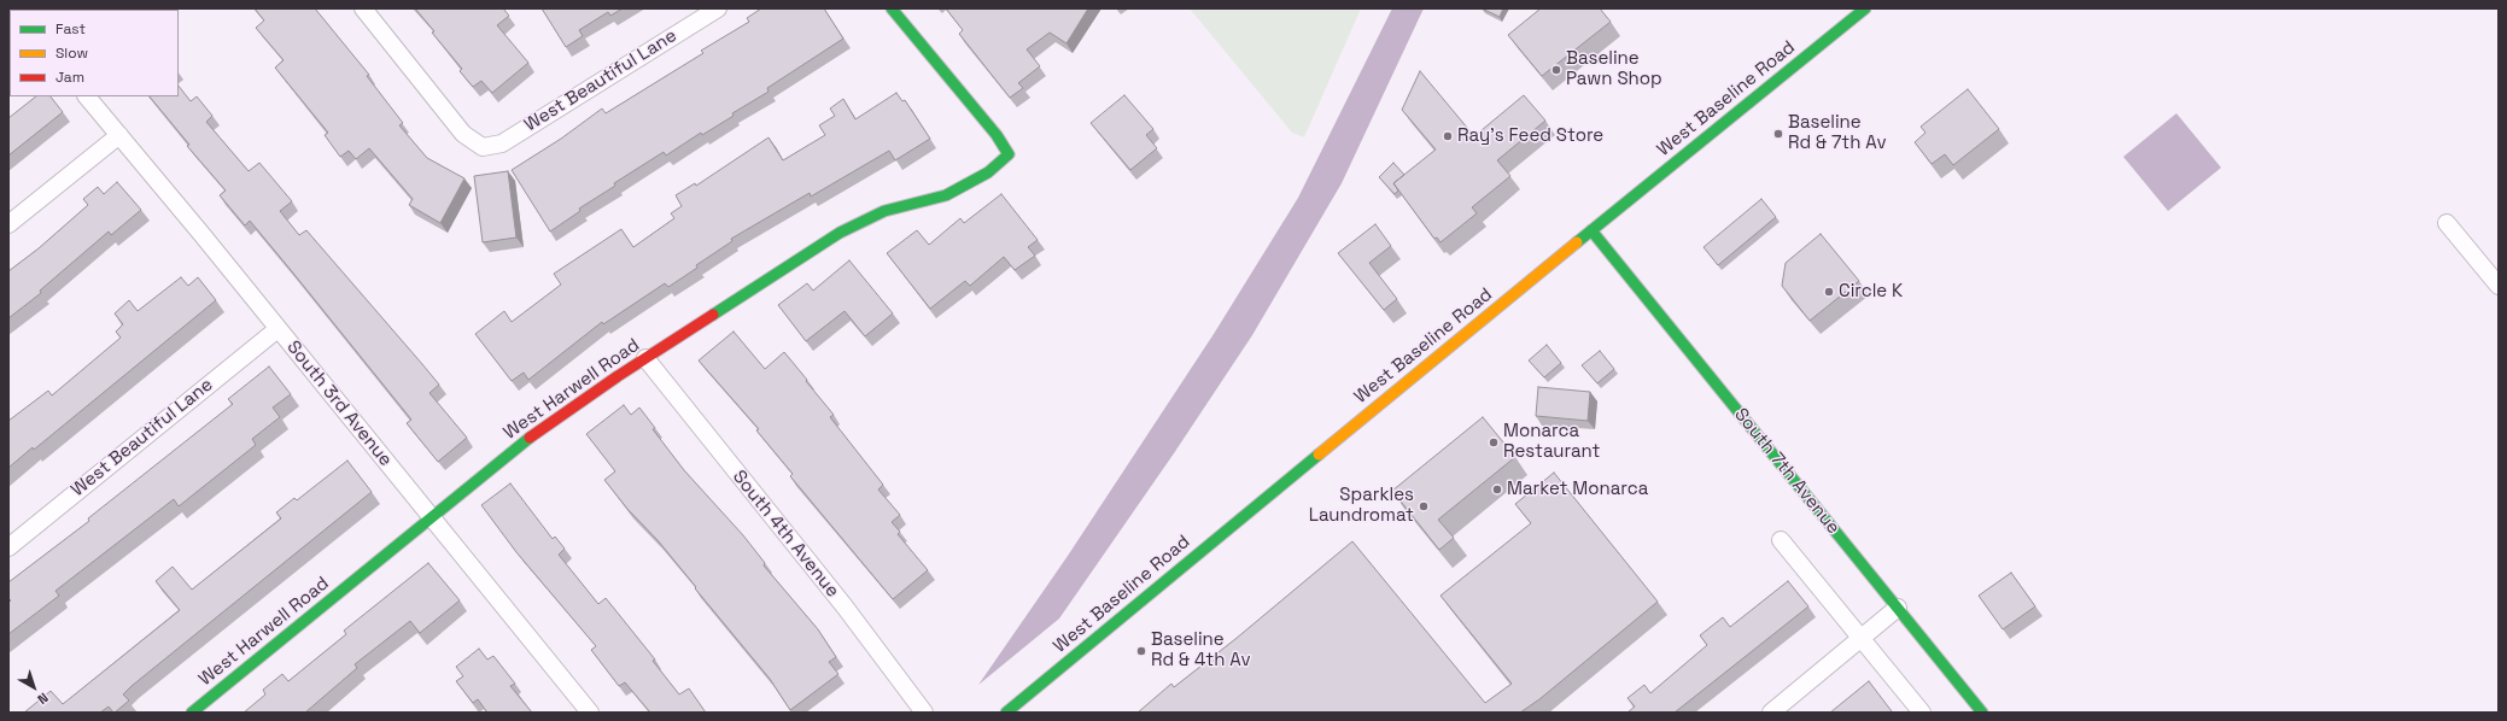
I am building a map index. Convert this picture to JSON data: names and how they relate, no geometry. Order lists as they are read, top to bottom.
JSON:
{
  "streets": {
    "main road": ["West Baseline Road", "West Harwell Road", "South 7th Avenue"],
    "street": ["West Beautiful Lane", "South 3rd Avenue", "South 4th Avenue"]
  },
  "crossings": [
    ["West Beautiful Lane", "South 3rd Avenue"],
    ["West Baseline Road", "South 7th Avenue"],
    ["West Harwell Road", "South 3rd Avenue"],
    ["West Harwell Road", "South 4th Avenue"]
  ],
  "places": [
    "Baseline Pawn Shop",
    "Baseline Rd & 7th Av",
    "Ray's Feed Store",
    "Circle K",
    "Monarca Restaurant",
    "Market Monarca",
    "Sparkles Laundromat",
    "Baseline Rd & 4th Av"
  ],
  "legend": ["Fast", "Slow", "Jam"],
  "north": "bottom right"
}
